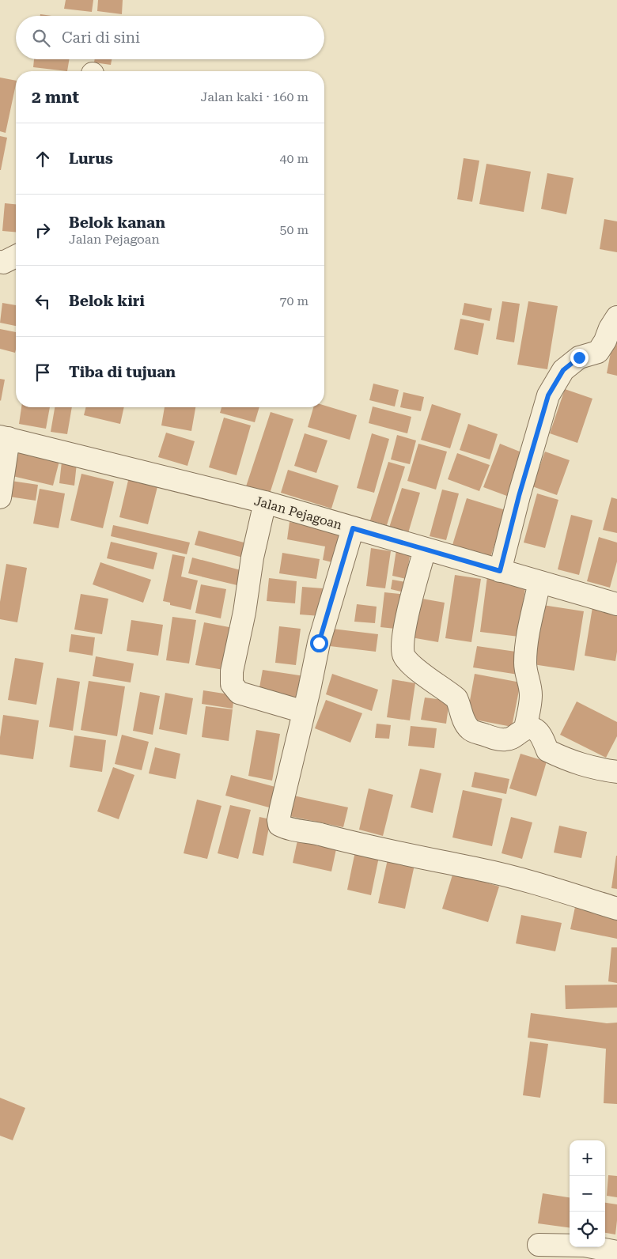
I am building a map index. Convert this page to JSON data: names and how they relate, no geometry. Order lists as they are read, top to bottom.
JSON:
{
  "streets": {
    "street": ["Jalan Pejagoan"]
  },
  "page": {
    "search": "Cari di sini",
    "heading": ["2 mnt", "Jalan kaki · 160 m"],
    "list": [
      ["Lurus", "40 m"],
      ["Belok kanan", "Jalan Pejagoan", "50 m"],
      ["Belok kiri", "70 m"],
      "Tiba di tujuan"
    ],
    "map_buttons": ["+", "−"]
  }
}
